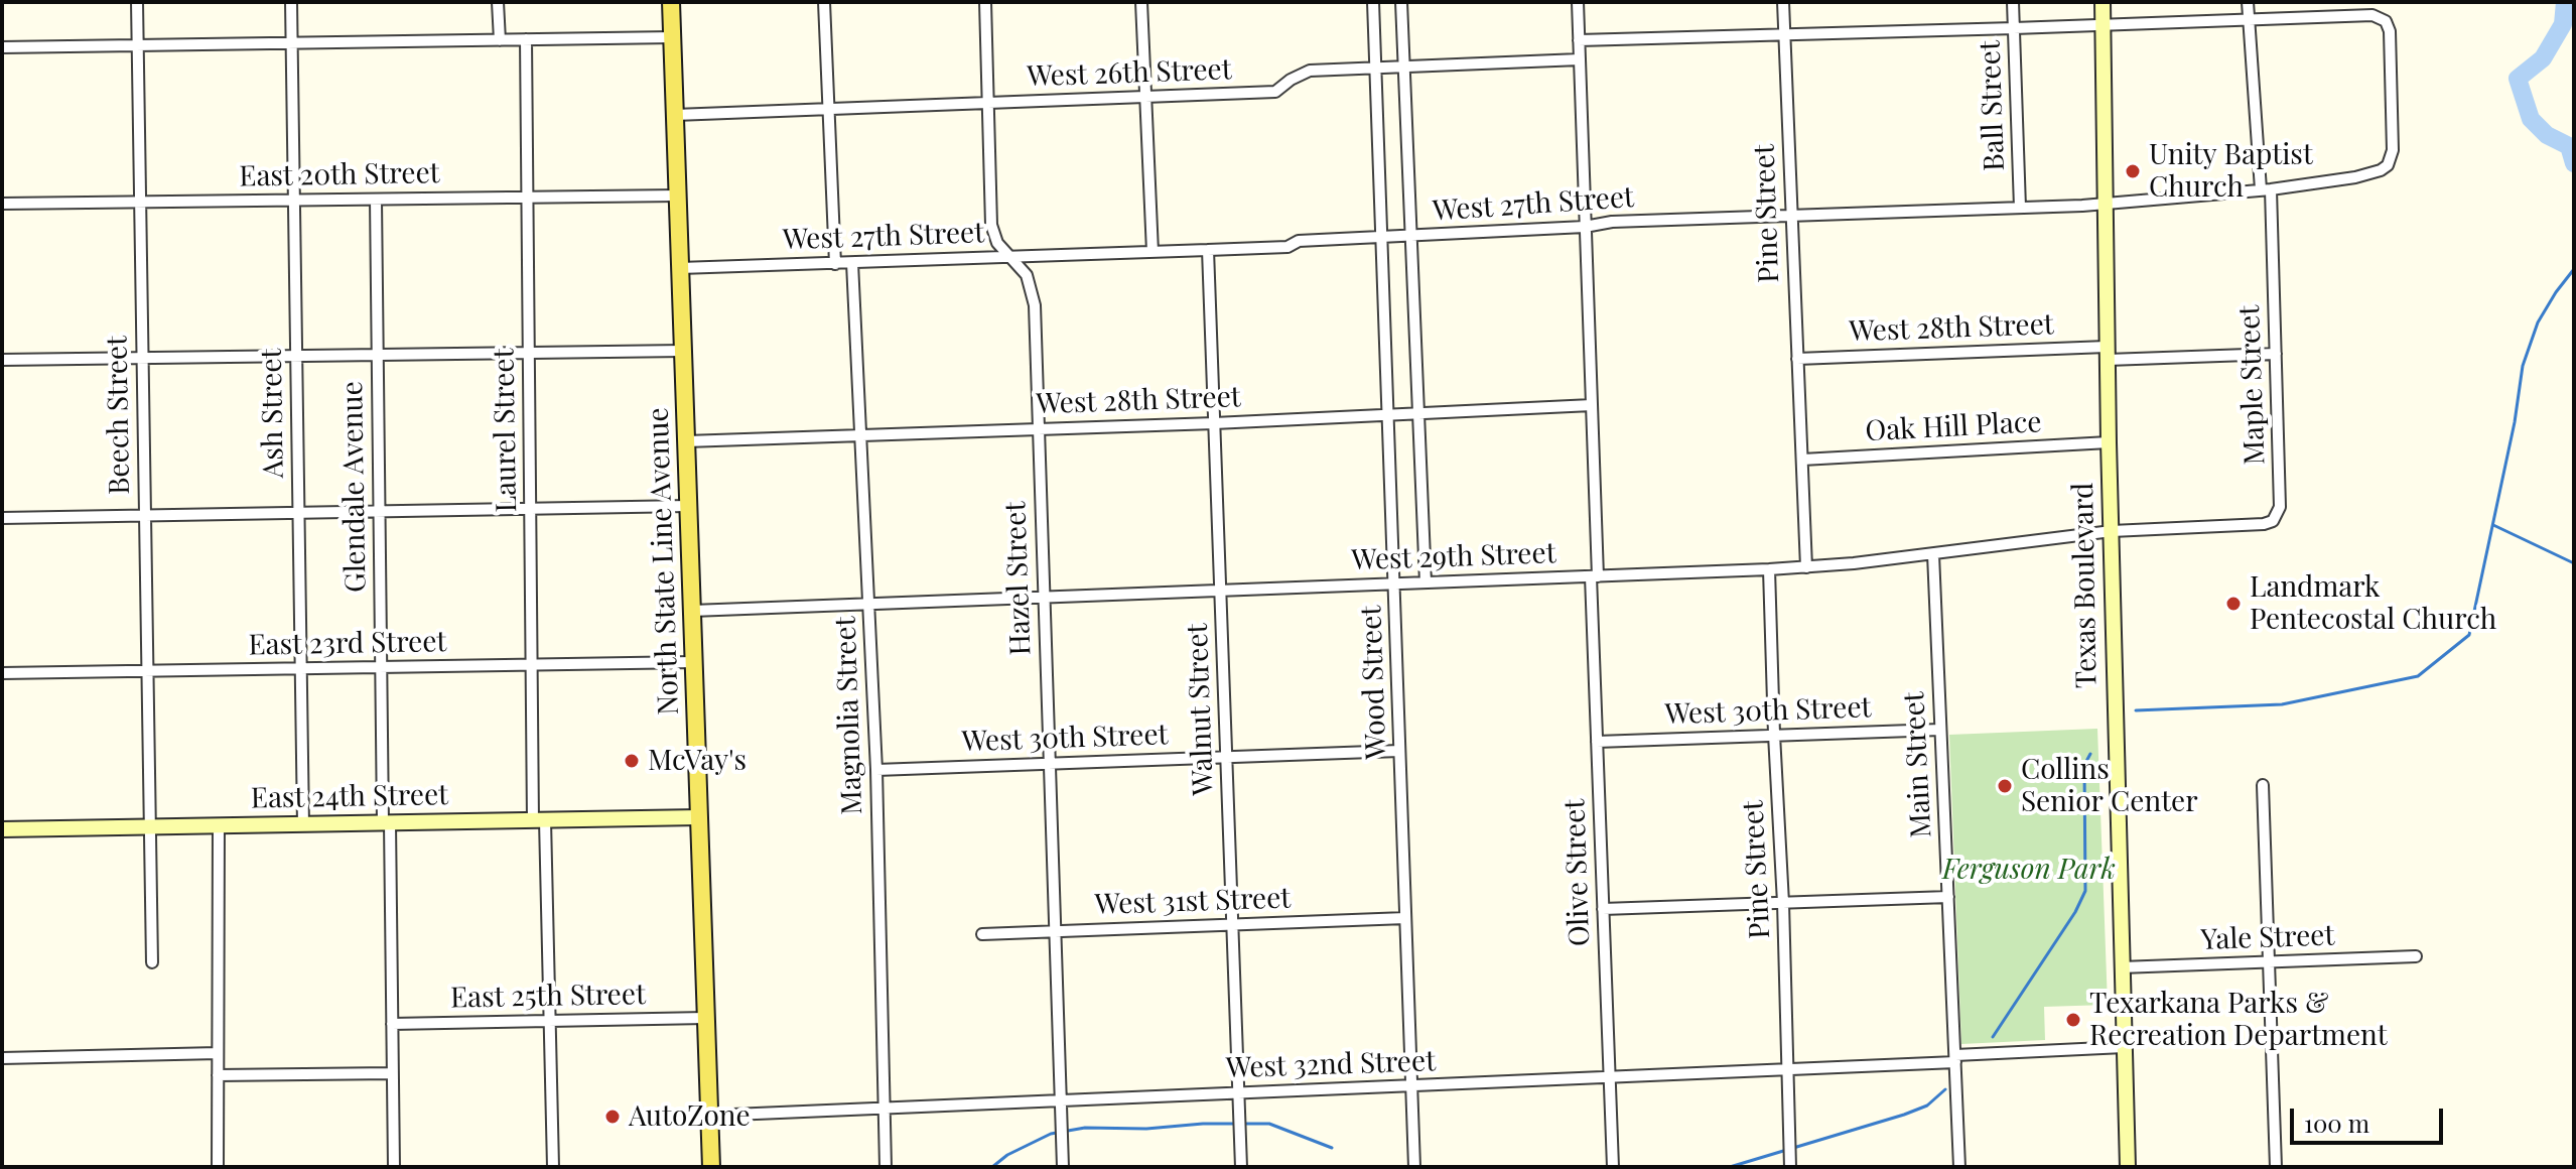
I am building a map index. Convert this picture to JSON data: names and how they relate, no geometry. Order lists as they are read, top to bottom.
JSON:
{
  "streets": {
    "main road": ["North State Line Avenue", "Texas Boulevard", "East 24th Street"],
    "street": [
      "West 26th Street",
      "Ball Street",
      "East 20th Street",
      "West 27th Street",
      "Pine Street",
      "West 28th Street",
      "Maple Street",
      "Ash Street",
      "Beech Street",
      "Oak Hill Place",
      "Laurel Street",
      "Glendale Avenue",
      "West 29th Street",
      "Hazel Street",
      "East 23rd Street",
      "Wood Street",
      "Walnut Street",
      "West 30th Street",
      "Magnolia Street",
      "Main Street",
      "Olive Street",
      "West 31st Street",
      "Yale Street",
      "East 25th Street",
      "West 32nd Street"
    ]
  },
  "crossings": [
    ["West 26th Street", "North State Line Avenue"],
    ["West 26th Street", "Hazel Street"],
    ["West 26th Street", "Wood Street"],
    ["West 26th Street", "Olive Street"],
    ["Ball Street", "West 27th Street"],
    ["East 20th Street", "Ash Street"],
    ["East 20th Street", "Beech Street"],
    ["East 20th Street", "Laurel Street"],
    ["East 20th Street", "Glendale Avenue"],
    ["East 20th Street", "North State Line Avenue"],
    ["West 27th Street", "Pine Street"],
    ["West 27th Street", "Maple Street"],
    ["West 27th Street", "North State Line Avenue"],
    ["West 27th Street", "Hazel Street"],
    ["West 27th Street", "Texas Boulevard"],
    ["West 27th Street", "Wood Street"],
    ["West 27th Street", "Walnut Street"],
    ["West 27th Street", "Magnolia Street"],
    ["West 27th Street", "Olive Street"],
    ["Pine Street", "West 28th Street"],
    ["Pine Street", "Oak Hill Place"],
    ["Pine Street", "West 29th Street"],
    ["Pine Street", "West 30th Street"],
    ["Pine Street", "West 32nd Street"],
    ["West 28th Street", "Maple Street"],
    ["West 28th Street", "North State Line Avenue"],
    ["West 28th Street", "Hazel Street"],
    ["West 28th Street", "Texas Boulevard"],
    ["West 28th Street", "Wood Street"],
    ["West 28th Street", "Walnut Street"],
    ["West 28th Street", "Magnolia Street"],
    ["West 28th Street", "Olive Street"],
    ["Maple Street", "West 29th Street"],
    ["Ash Street", "East 23rd Street"],
    ["Ash Street", "East 24th Street"],
    ["Beech Street", "East 23rd Street"],
    ["Beech Street", "East 24th Street"],
    ["Oak Hill Place", "Texas Boulevard"],
    ["Laurel Street", "East 23rd Street"],
    ["Laurel Street", "East 24th Street"],
    ["Laurel Street", "East 25th Street"],
    ["Glendale Avenue", "East 23rd Street"],
    ["Glendale Avenue", "East 24th Street"],
    ["Glendale Avenue", "East 25th Street"],
    ["West 29th Street", "North State Line Avenue"],
    ["West 29th Street", "Hazel Street"],
    ["West 29th Street", "Texas Boulevard"],
    ["West 29th Street", "Wood Street"],
    ["West 29th Street", "Walnut Street"],
    ["West 29th Street", "Magnolia Street"],
    ["West 29th Street", "Main Street"],
    ["West 29th Street", "Olive Street"],
    ["North State Line Avenue", "East 23rd Street"],
    ["North State Line Avenue", "East 24th Street"],
    ["North State Line Avenue", "East 25th Street"],
    ["North State Line Avenue", "West 32nd Street"],
    ["Hazel Street", "West 30th Street"],
    ["Hazel Street", "West 31st Street"],
    ["Hazel Street", "West 32nd Street"],
    ["Texas Boulevard", "Yale Street"],
    ["Texas Boulevard", "West 32nd Street"],
    ["Wood Street", "West 30th Street"],
    ["Wood Street", "West 31st Street"],
    ["Wood Street", "West 32nd Street"],
    ["Walnut Street", "West 30th Street"],
    ["Walnut Street", "West 31st Street"],
    ["Walnut Street", "West 32nd Street"],
    ["West 30th Street", "Magnolia Street"],
    ["West 30th Street", "Main Street"],
    ["West 30th Street", "Olive Street"],
    ["Magnolia Street", "West 32nd Street"],
    ["Main Street", "West 32nd Street"],
    ["Olive Street", "West 32nd Street"]
  ],
  "parks": ["Ferguson Park"],
  "places": [
    "Unity Baptist Church",
    "Landmark Pentecostal Church",
    "McVay's",
    "Collins Senior Center",
    "Texarkana Parks & Recreation Department",
    "AutoZone"
  ],
  "scale_bar": "100 m"
}
